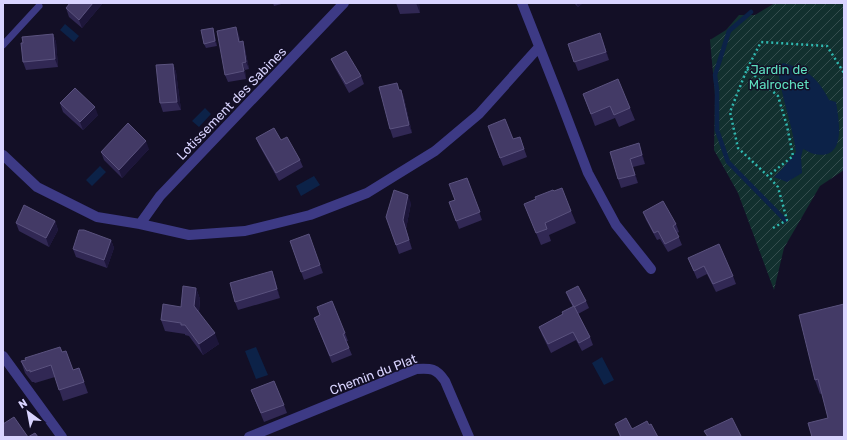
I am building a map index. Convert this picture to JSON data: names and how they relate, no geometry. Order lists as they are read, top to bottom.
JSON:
{
  "streets": {
    "street": ["Lotissement des Sabines", "Chemin du Plat"]
  },
  "parks": ["Jardin de Malrochet"],
  "north": "top left"
}
